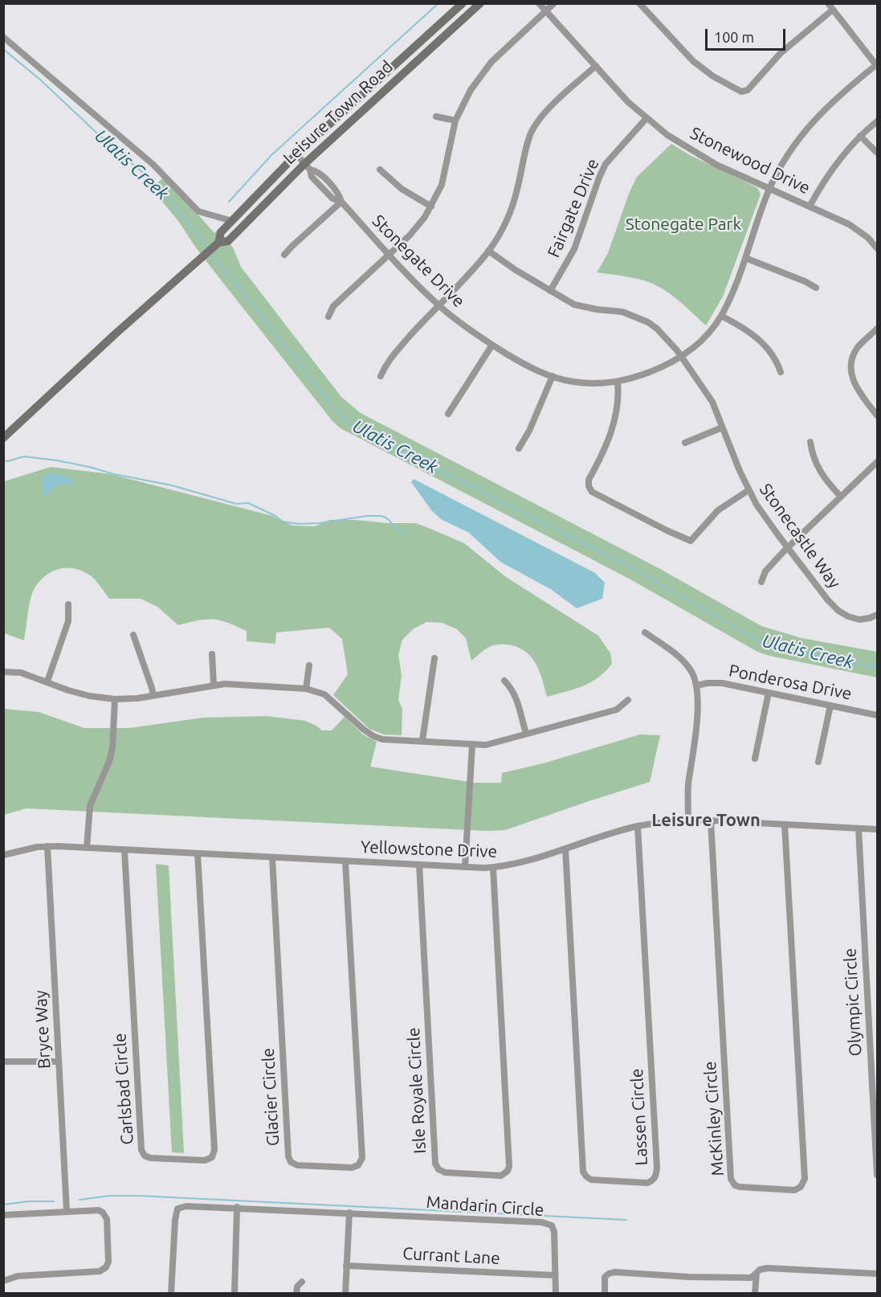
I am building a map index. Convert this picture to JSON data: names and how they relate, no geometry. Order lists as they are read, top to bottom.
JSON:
{
  "streets": {
    "main road": ["Leisure Town Road"],
    "street": [
      "Stonewood Drive",
      "Fairgate Drive",
      "Stonegate Drive",
      "Stonecastle Way",
      "Ponderosa Drive",
      "Yellowstone Drive",
      "Olympic Circle",
      "Bryce Way",
      "Carlsbad Circle",
      "Isle Royale Circle",
      "Glacier Circle",
      "Lassen Circle",
      "McKinley Circle",
      "Mandarin Circle",
      "Currant Lane"
    ]
  },
  "crossings": [
    ["Leisure Town Road", "Stonegate Drive"],
    ["Stonewood Drive", "Fairgate Drive"],
    ["Stonewood Drive", "Stonegate Drive"],
    ["Fairgate Drive", "Stonecastle Way"],
    ["Stonegate Drive", "Stonecastle Way"],
    ["Yellowstone Drive", "Olympic Circle"],
    ["Yellowstone Drive", "Bryce Way"],
    ["Yellowstone Drive", "Carlsbad Circle"],
    ["Yellowstone Drive", "Isle Royale Circle"],
    ["Yellowstone Drive", "Glacier Circle"],
    ["Yellowstone Drive", "Lassen Circle"],
    ["Yellowstone Drive", "McKinley Circle"],
    ["Mandarin Circle", "Currant Lane"]
  ],
  "districts": ["Leisure Town"],
  "water": ["Ulatis Creek"],
  "parks": ["Stonegate Park"],
  "scale_bar": "100 m"
}
